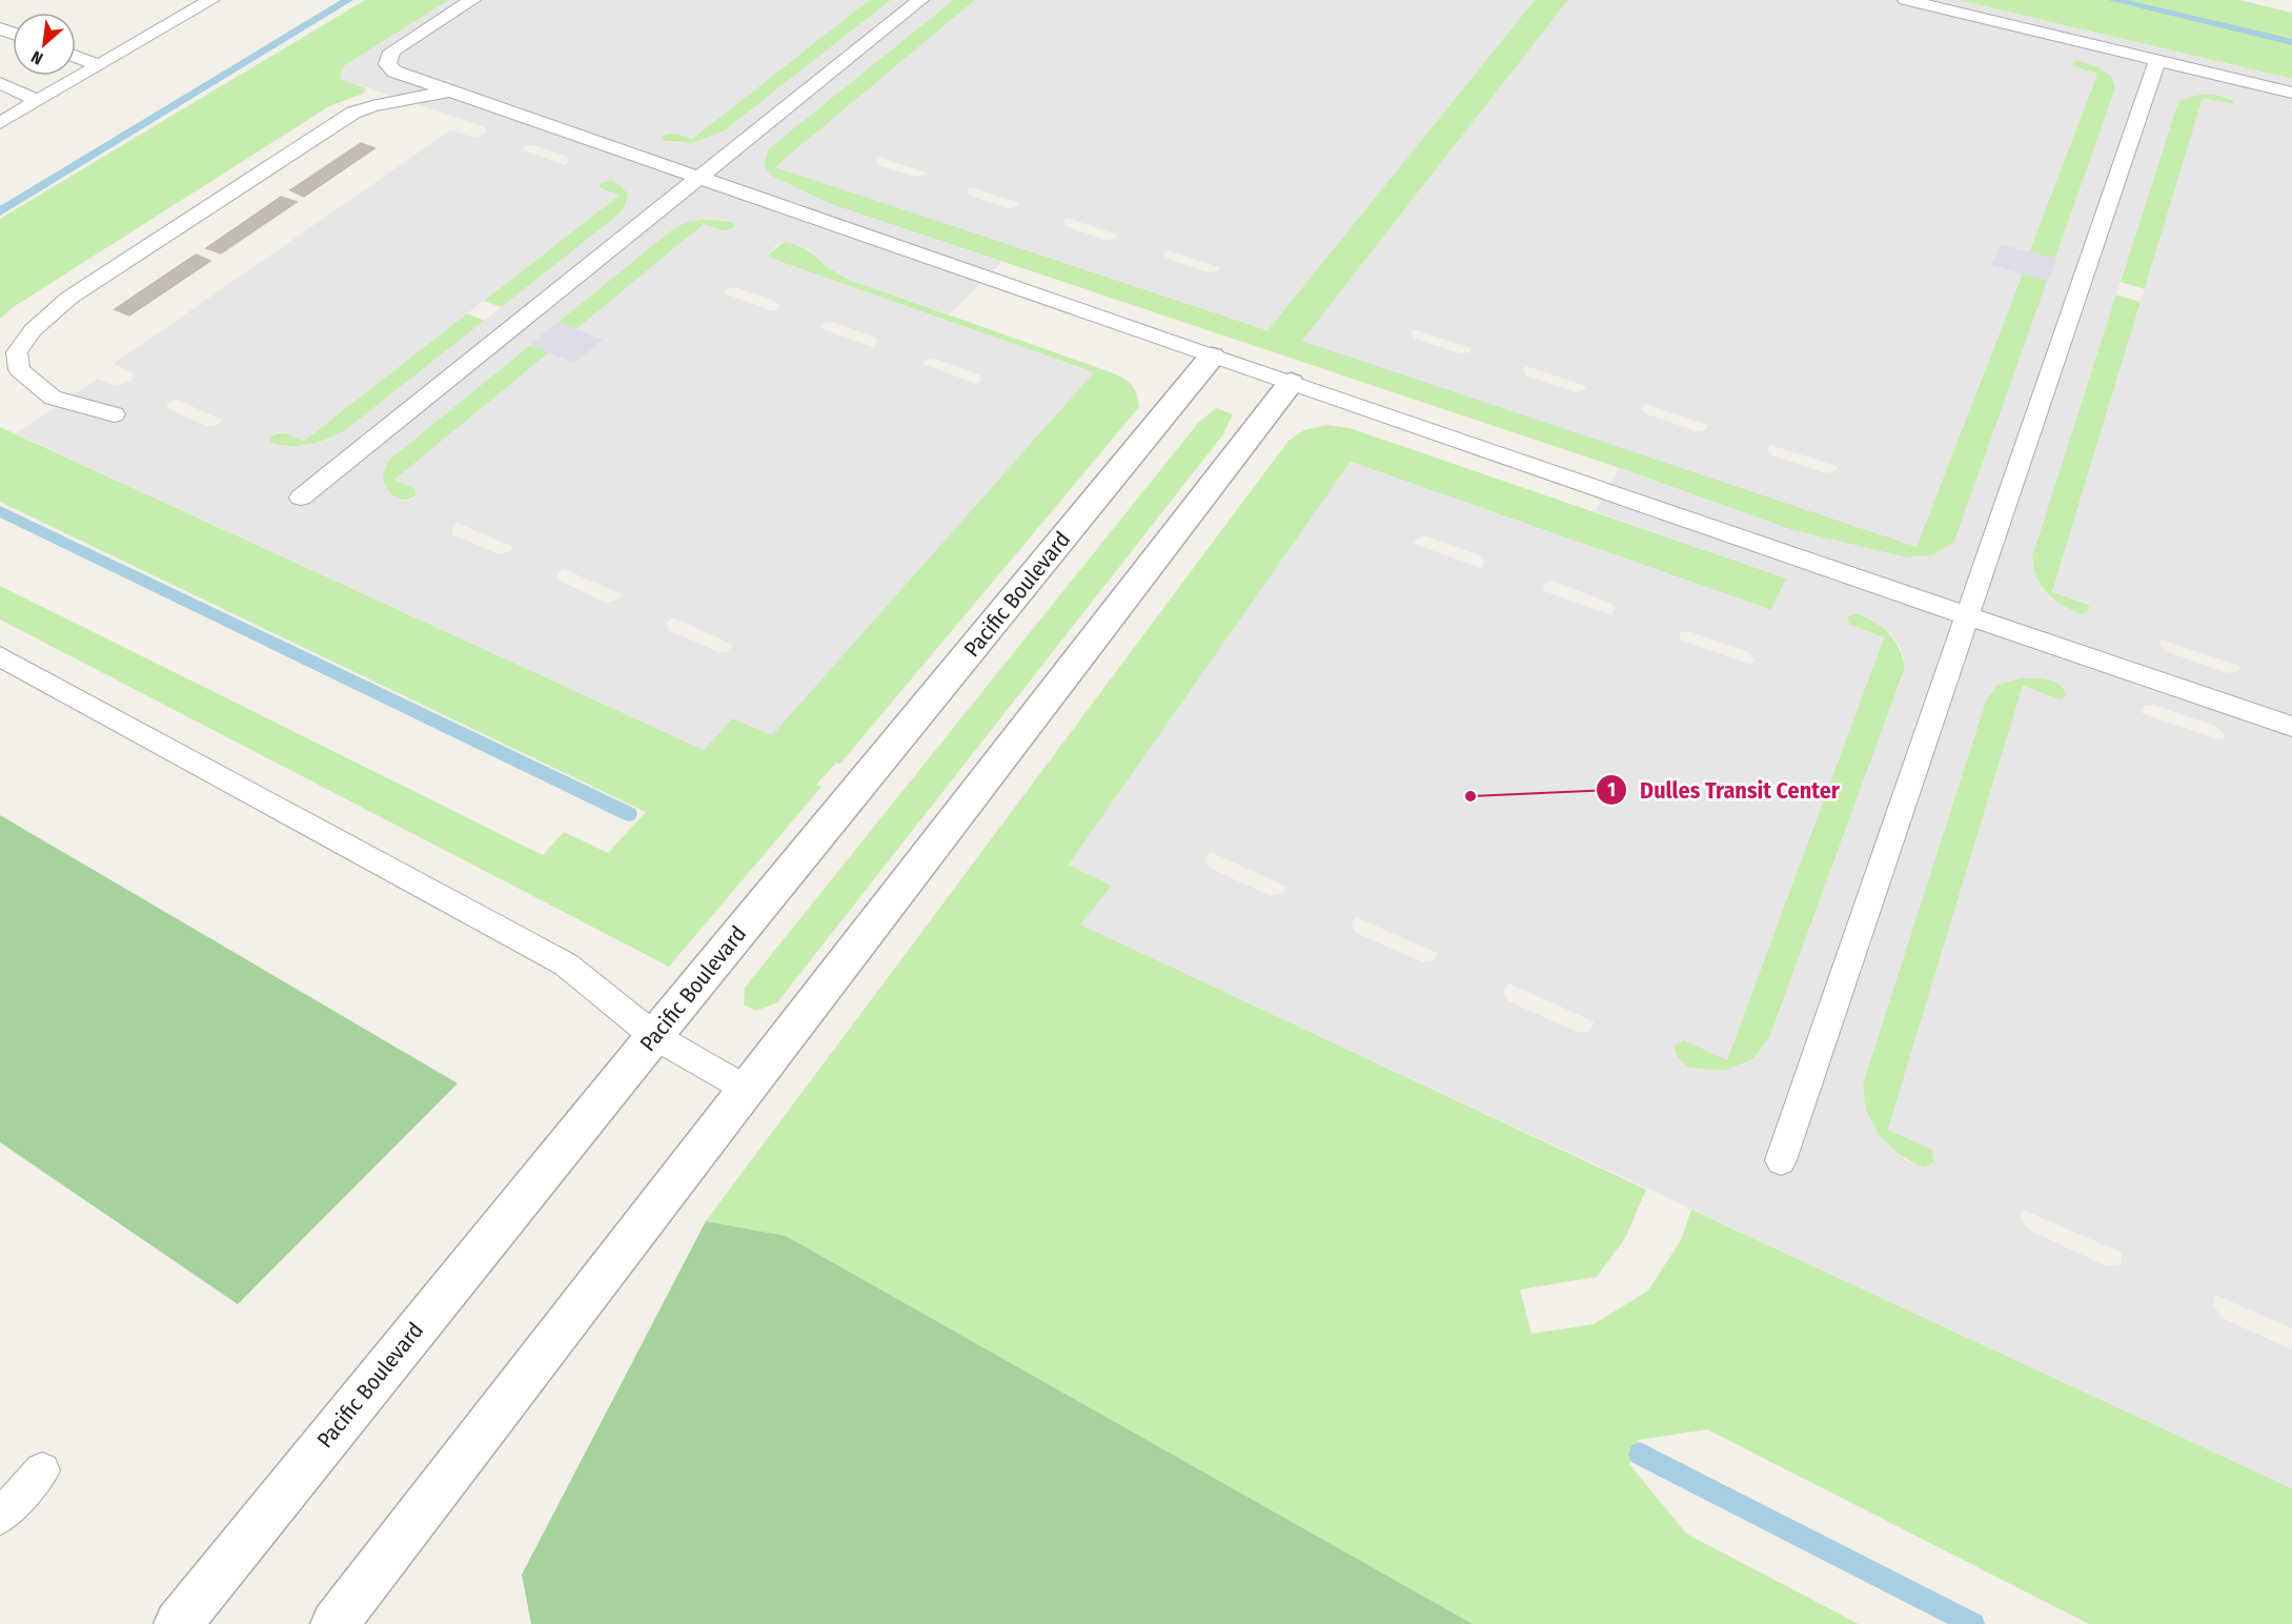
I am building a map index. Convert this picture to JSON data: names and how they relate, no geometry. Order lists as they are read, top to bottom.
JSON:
{
  "streets": {
    "street": ["Pacific Boulevard"]
  },
  "places": ["Dulles Transit Center"],
  "north": "bottom left"
}
